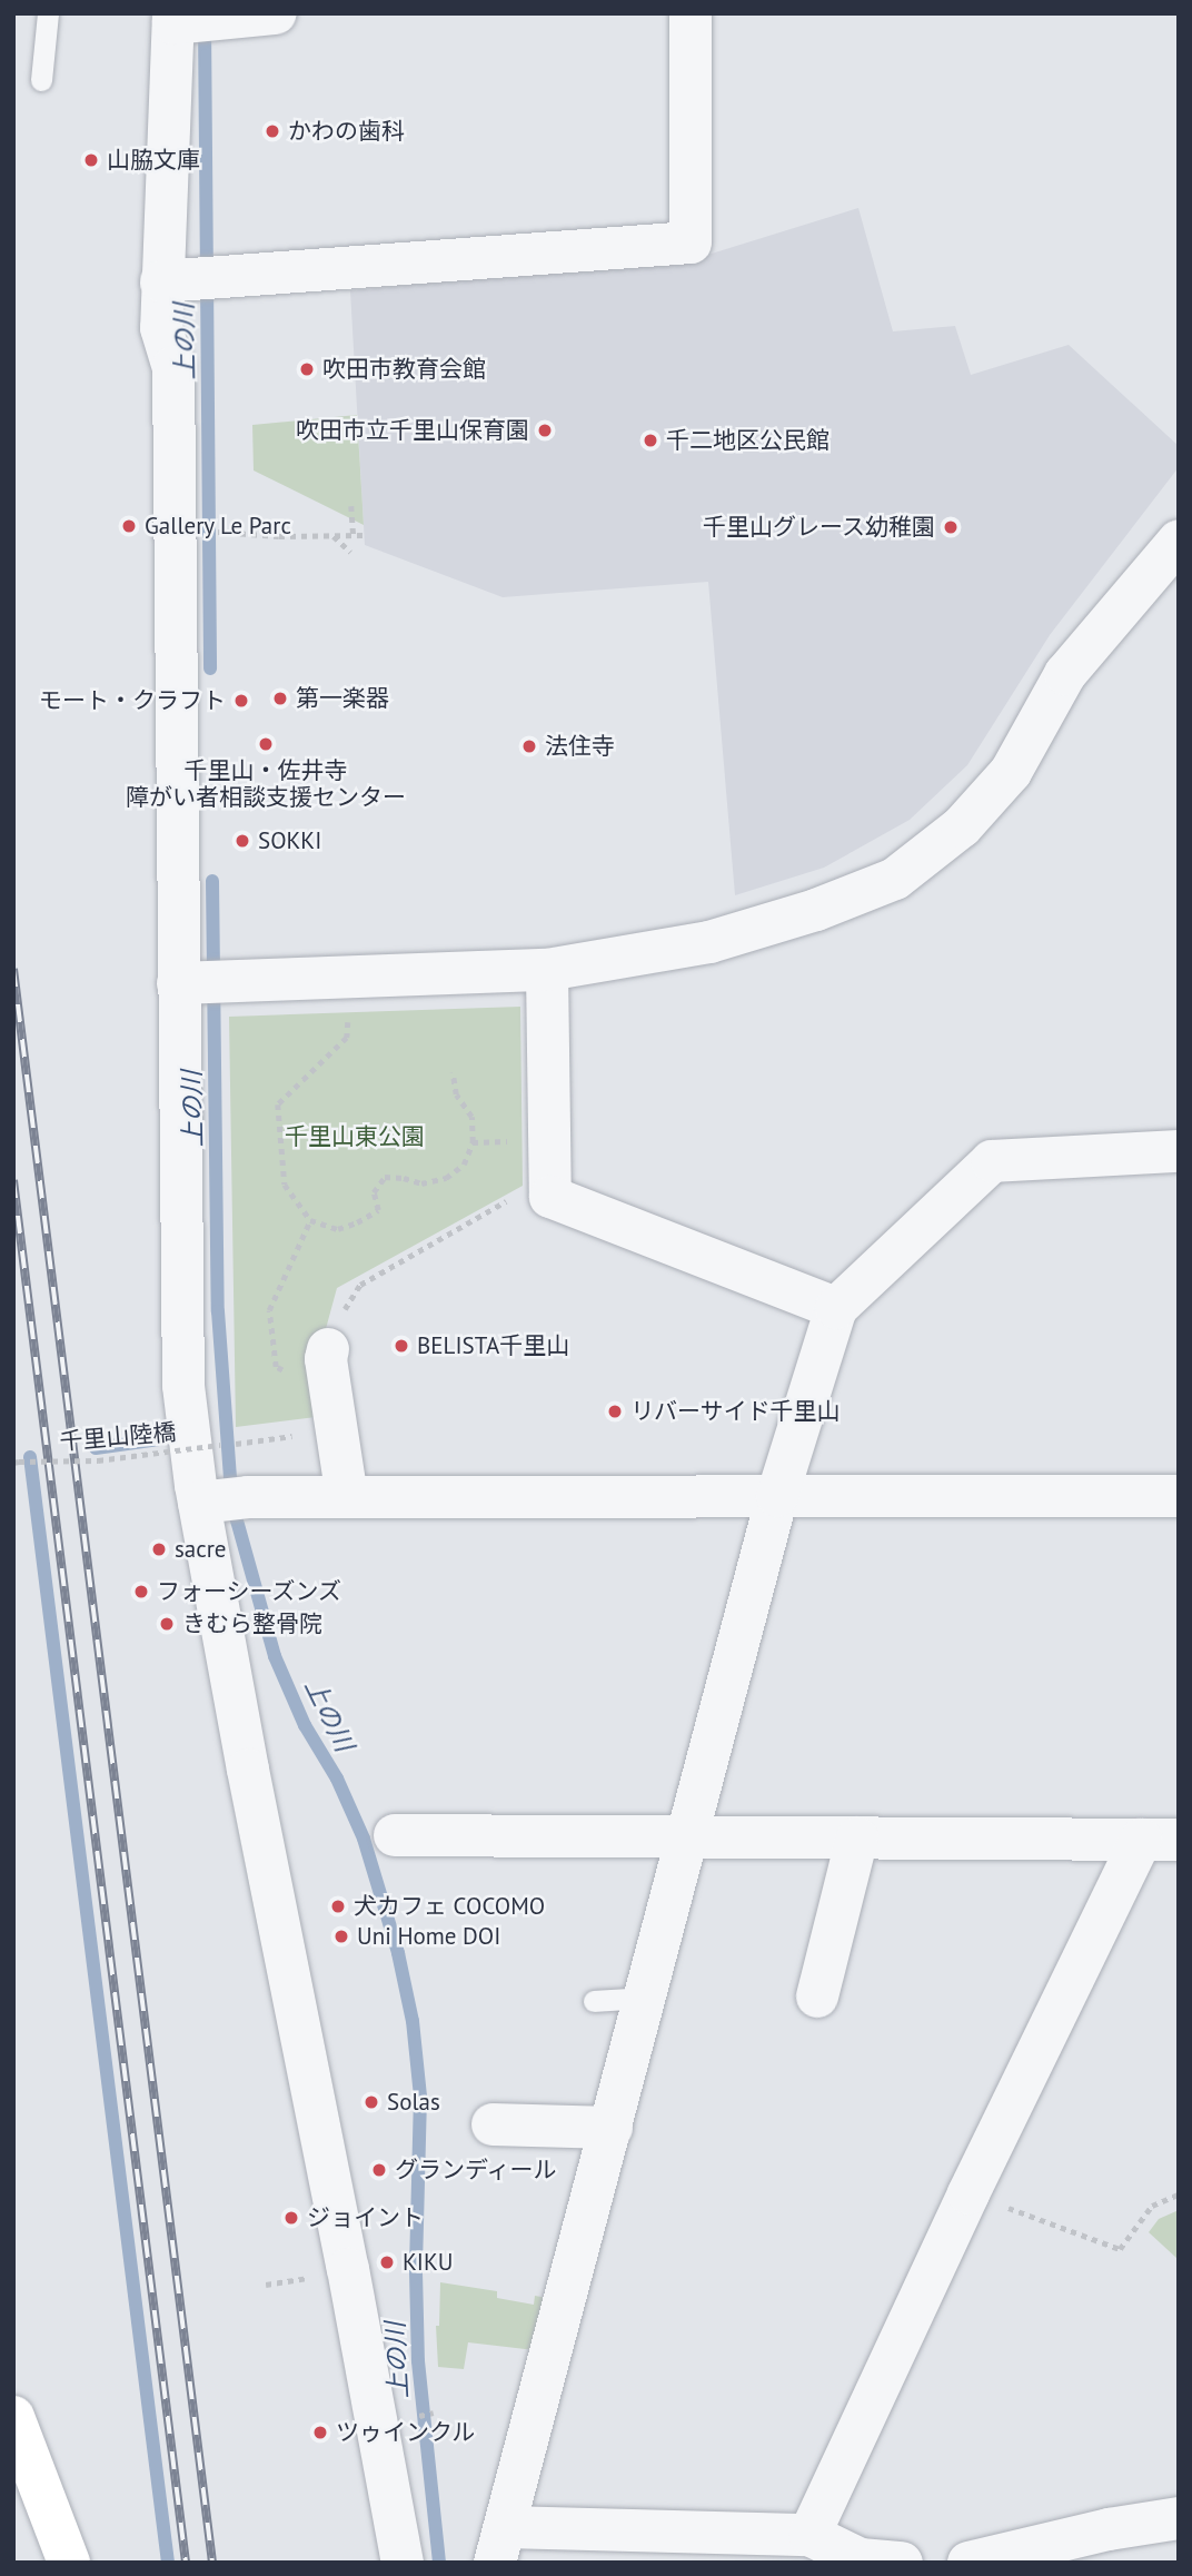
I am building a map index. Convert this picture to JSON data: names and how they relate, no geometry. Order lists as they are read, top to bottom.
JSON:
{
  "streets": {
    "path": ["千里山陸橋"]
  },
  "water": ["上の川"],
  "parks": ["千里山東公園"],
  "places": [
    "かわの歯科",
    "山脇文庫",
    "吹田市教育会館",
    "吹田市立千里山保育園",
    "千二地区公民館",
    "Gallery Le Parc",
    "千里山グレース幼稚園",
    "第一楽器",
    "モート・クラフト",
    "千里山・佐井寺 障がい者相談支援センター",
    "法住寺",
    "SOKKI",
    "BELISTA千里山",
    "リバーサイド千里山",
    "sacre",
    "フォーシーズンズ",
    "きむら整骨院",
    "犬カフェ COCOMO",
    "Uni Home DOI",
    "Solas",
    "グランディール",
    "ジョイント",
    "KIKU",
    "ツゥインクル"
  ]
}
